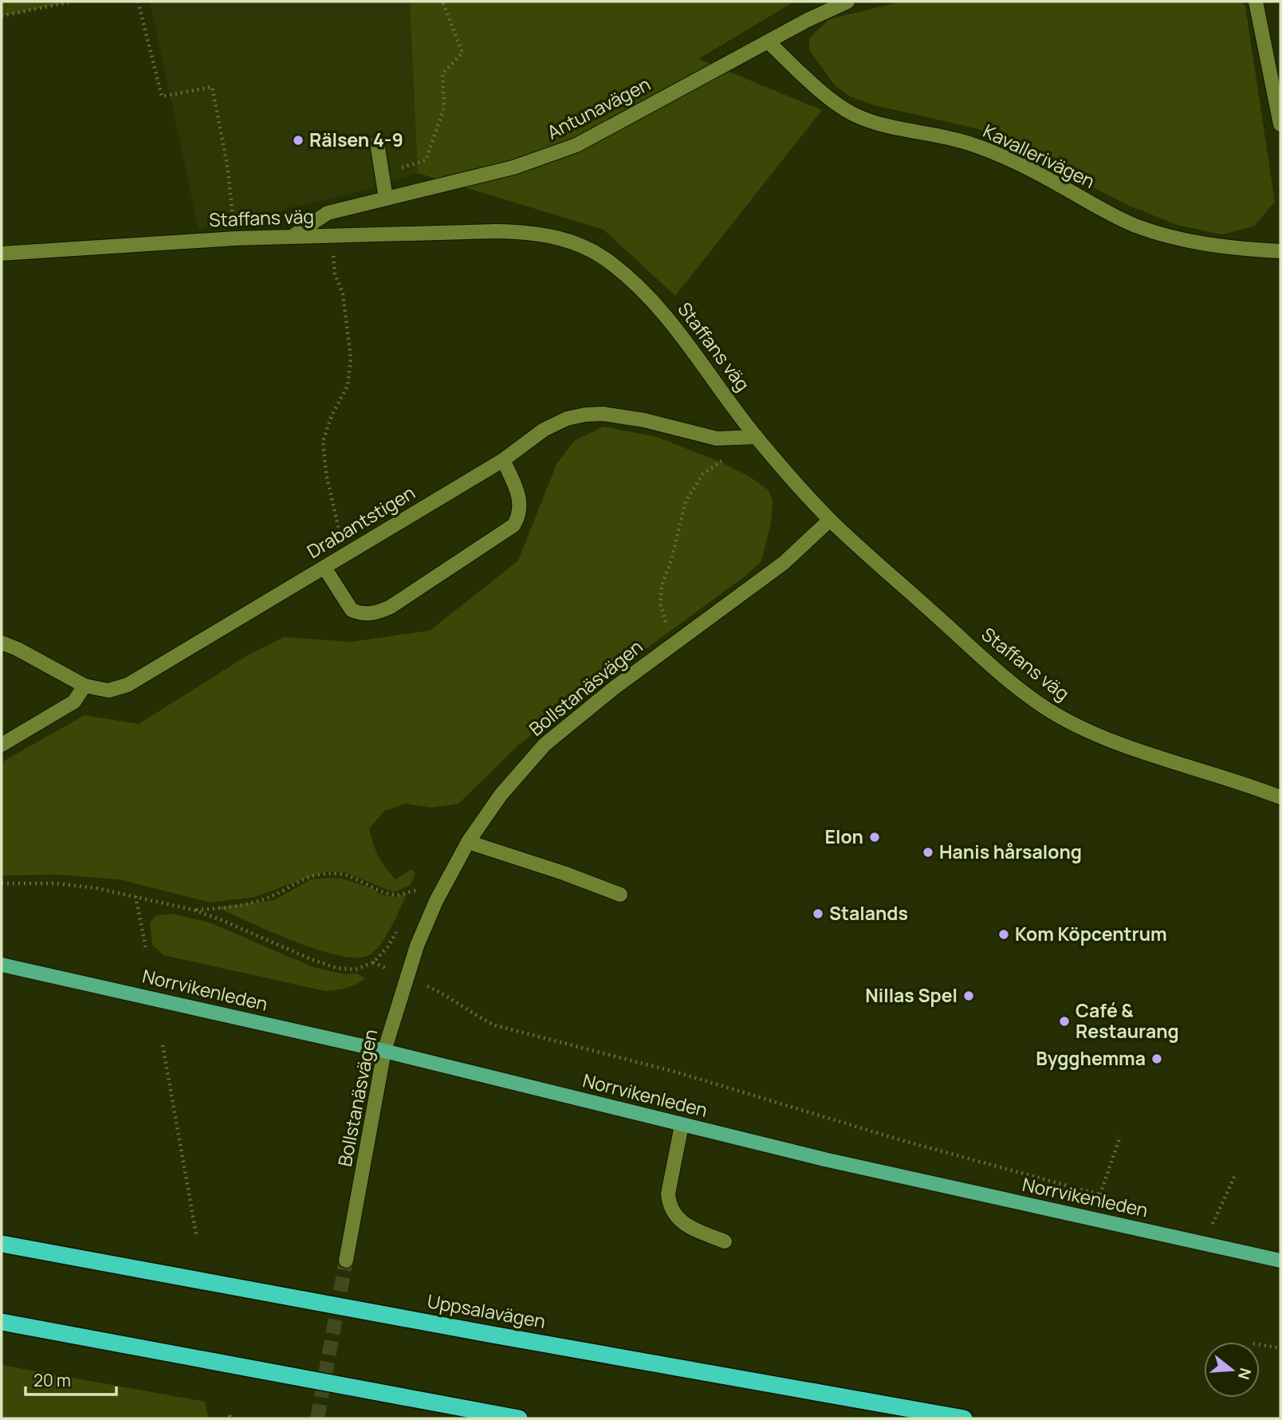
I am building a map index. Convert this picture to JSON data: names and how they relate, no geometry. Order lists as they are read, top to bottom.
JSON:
{
  "streets": {
    "highway": ["Uppsalavägen"],
    "main road": ["Norrvikenleden"],
    "street": [
      "Antunavägen",
      "Kavallerivägen",
      "Staffans väg",
      "Drabantstigen",
      "Bollstanäsvägen"
    ]
  },
  "crossings": [
    ["Antunavägen", "Kavallerivägen"],
    ["Antunavägen", "Staffans väg"],
    ["Staffans väg", "Drabantstigen"],
    ["Staffans väg", "Bollstanäsvägen"],
    ["Bollstanäsvägen", "Norrvikenleden"]
  ],
  "places": [
    "Rälsen 4-9",
    "Elon",
    "Hanis hårsalong",
    "Stalands",
    "Kom Köpcentrum",
    "Nillas Spel",
    "Café & Restaurang",
    "Bygghemma"
  ],
  "scale_bar": "20 m",
  "north": "right"
}
